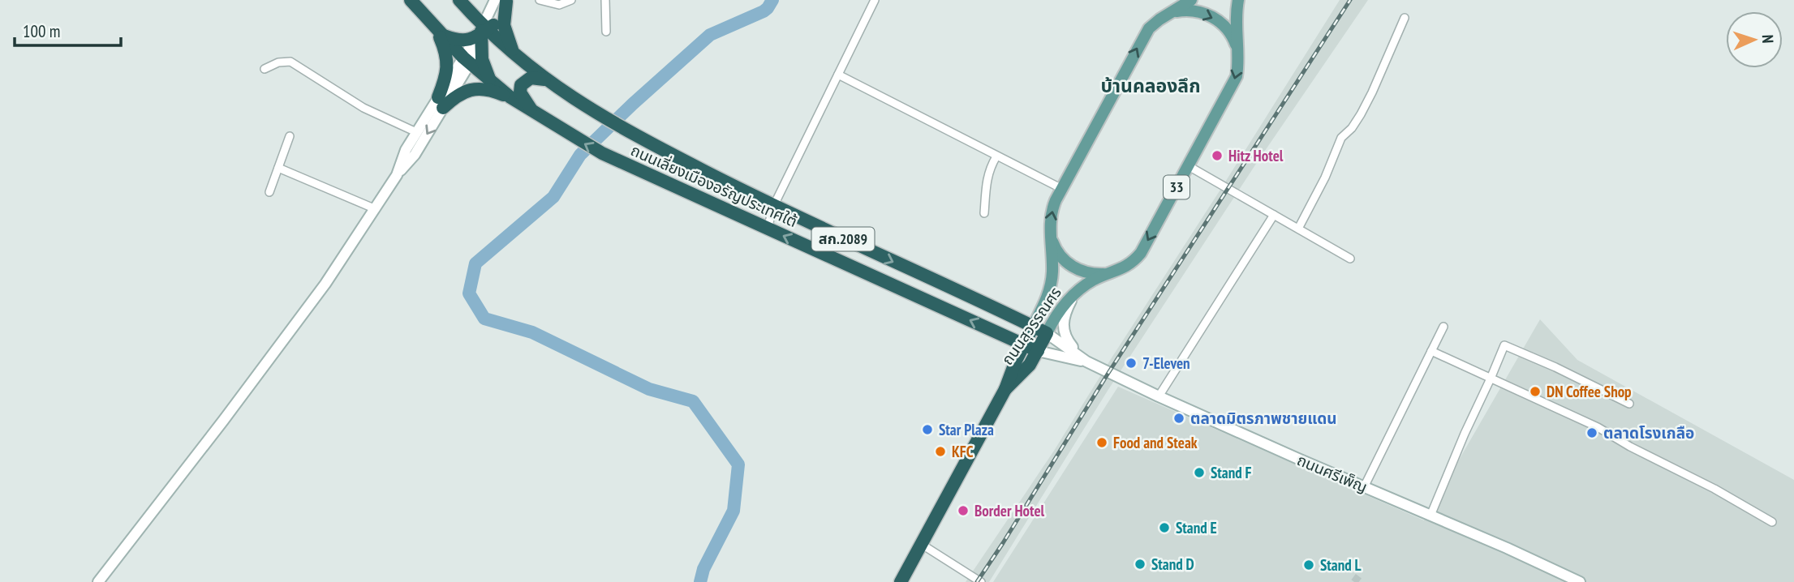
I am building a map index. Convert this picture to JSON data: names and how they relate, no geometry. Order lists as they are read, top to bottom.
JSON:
{
  "streets": {
    "highway": [
      "ถนนเลี่ยงเมืองอรัญประเทศใต้",
      "33",
      "สก.2089",
      "ถนนสุวรรณศร"
    ],
    "main road": ["ถนนศรีเพ็ญ"]
  },
  "crossings": [
    ["ถนนเลี่ยงเมืองอรัญประเทศใต้", "ถนนสุวรรณศร"],
    ["ถนนเลี่ยงเมืองอรัญประเทศใต้", "ถนนศรีเพ็ญ"],
    ["ถนนสุวรรณศร", "ถนนศรีเพ็ญ"]
  ],
  "districts": ["บ้านคลองลึก"],
  "places": [
    "Hitz Hotel",
    "7-Eleven",
    "DN Coffee Shop",
    "ตลาดมิตรภาพชายแดน",
    "Star Plaza",
    "ตลาดโรงเกลือ",
    "Food and Steak",
    "KFC",
    "Stand F",
    "Border Hotel",
    "Stand E",
    "Stand D",
    "Stand L"
  ],
  "scale_bar": "100 m",
  "north": "right"
}
